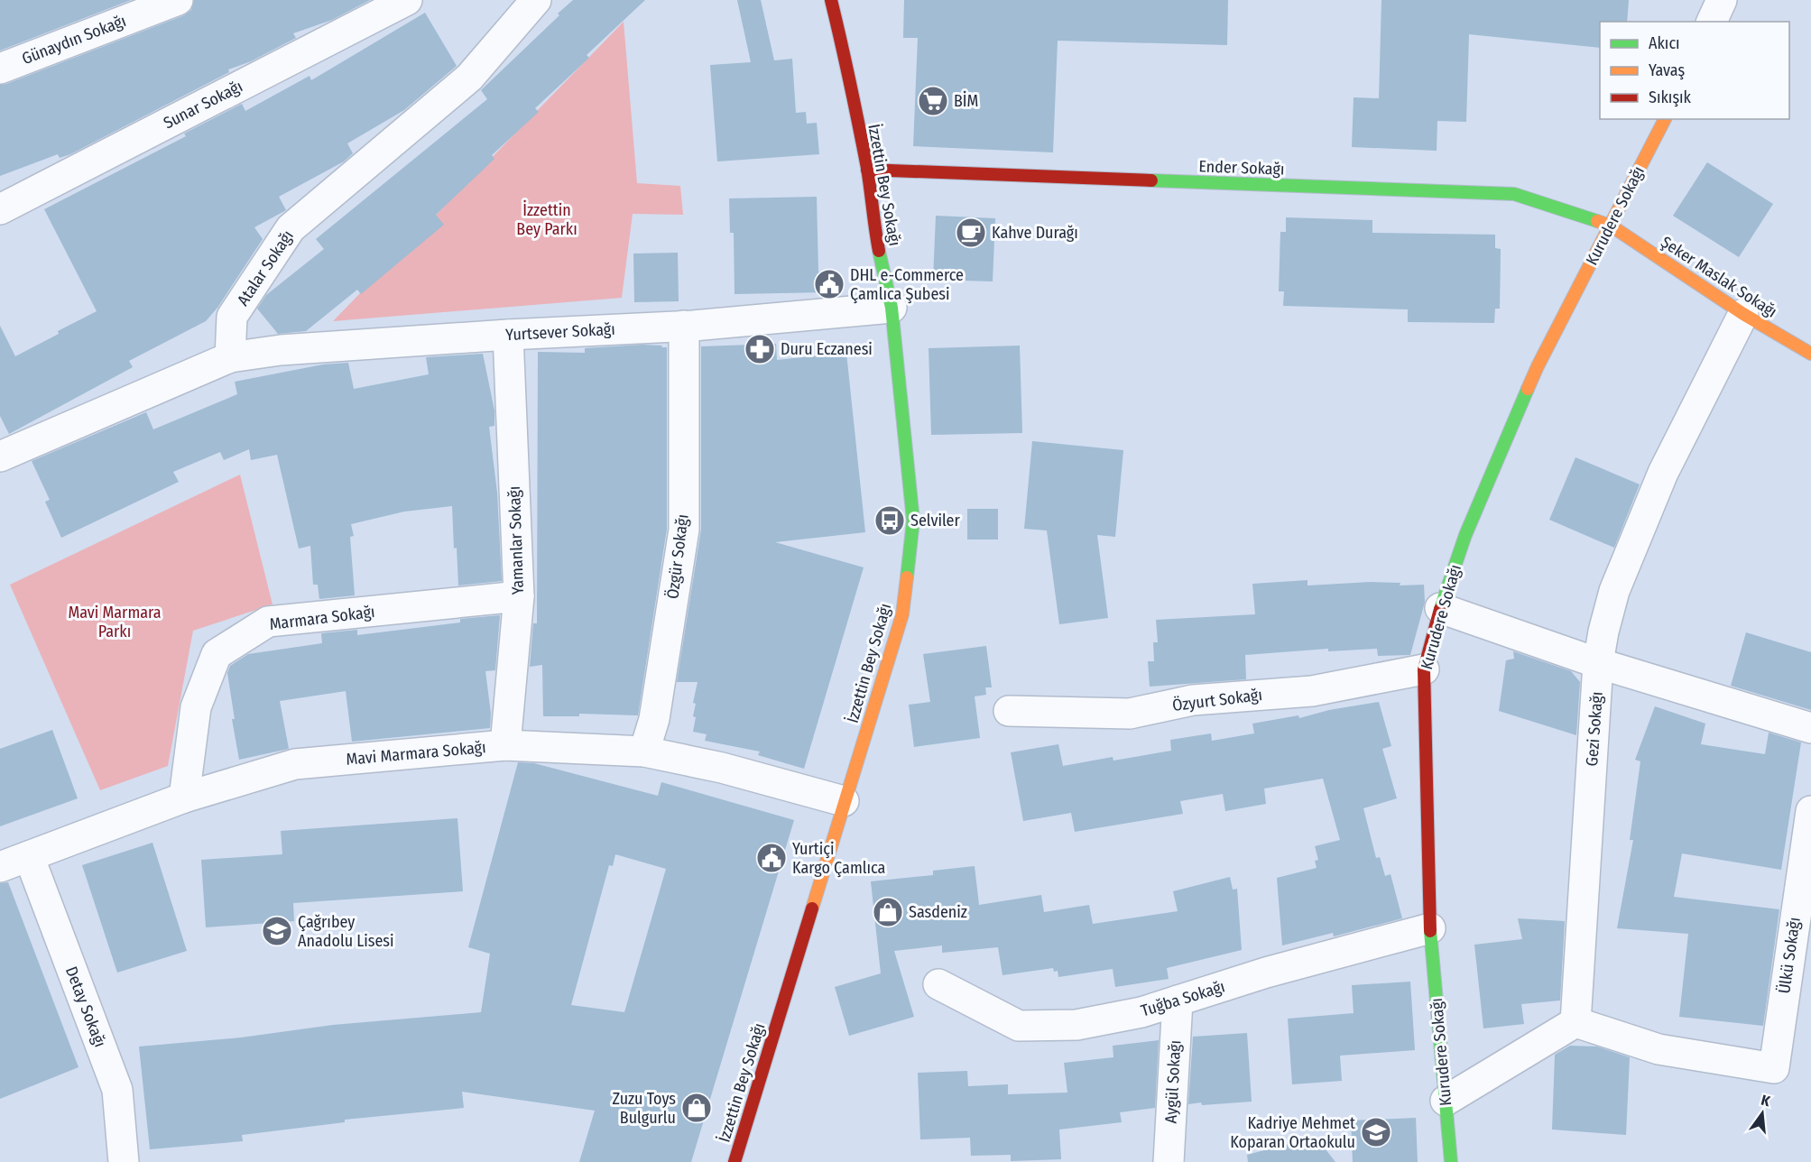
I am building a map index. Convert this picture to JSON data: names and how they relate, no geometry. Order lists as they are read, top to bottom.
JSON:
{
  "streets": {
    "street": [
      "Günaydın Sokağı",
      "Sunar Sokağı",
      "Ender Sokağı",
      "İzzettin Bey Sokağı",
      "Kurudere Sokağı",
      "Atalar Sokağı",
      "Şeker Maslak Sokağı",
      "Yurtsever Sokağı",
      "Yamanlar Sokağı",
      "Özgür Sokağı",
      "Marmara Sokağı",
      "Özyurt Sokağı",
      "Gezi Sokağı",
      "Mavi Marmara Sokağı",
      "Ülkü Sokağı",
      "Tuğba Sokağı",
      "Detay Sokağı",
      "Aygül Sokağı"
    ]
  },
  "crossings": [
    ["Ender Sokağı", "İzzettin Bey Sokağı"],
    ["Ender Sokağı", "Kurudere Sokağı"],
    ["Ender Sokağı", "Şeker Maslak Sokağı"],
    ["İzzettin Bey Sokağı", "Yurtsever Sokağı"],
    ["İzzettin Bey Sokağı", "Mavi Marmara Sokağı"],
    ["Kurudere Sokağı", "Şeker Maslak Sokağı"],
    ["Kurudere Sokağı", "Özyurt Sokağı"],
    ["Kurudere Sokağı", "Tuğba Sokağı"],
    ["Atalar Sokağı", "Yurtsever Sokağı"],
    ["Şeker Maslak Sokağı", "Gezi Sokağı"],
    ["Yurtsever Sokağı", "Yamanlar Sokağı"],
    ["Yurtsever Sokağı", "Özgür Sokağı"],
    ["Yamanlar Sokağı", "Marmara Sokağı"],
    ["Yamanlar Sokağı", "Mavi Marmara Sokağı"],
    ["Özgür Sokağı", "Mavi Marmara Sokağı"],
    ["Marmara Sokağı", "Mavi Marmara Sokağı"],
    ["Gezi Sokağı", "Ülkü Sokağı"],
    ["Mavi Marmara Sokağı", "Detay Sokağı"],
    ["Tuğba Sokağı", "Aygül Sokağı"]
  ],
  "parks": ["İzzettin Bey Parkı", "Mavi Marmara Parkı"],
  "places": {
    "supermarket": ["BİM"],
    "cafe": ["Kahve Durağı"],
    "public building": ["DHL e-Commerce Çamlıca Şubesi", "Yurtiçi Kargo Çamlıca"],
    "pharmacy": ["Duru Eczanesi"],
    "bus stop": ["Selviler"],
    "shop": ["Sasdeniz", "Zuzu Toys Bulgurlu"],
    "school or university": ["Çağrıbey Anadolu Lisesi", "Kadriye Mehmet Koparan Ortaokulu"]
  },
  "legend": ["Akıcı", "Yavaş", "Sıkışık"],
  "north": "top"
}
